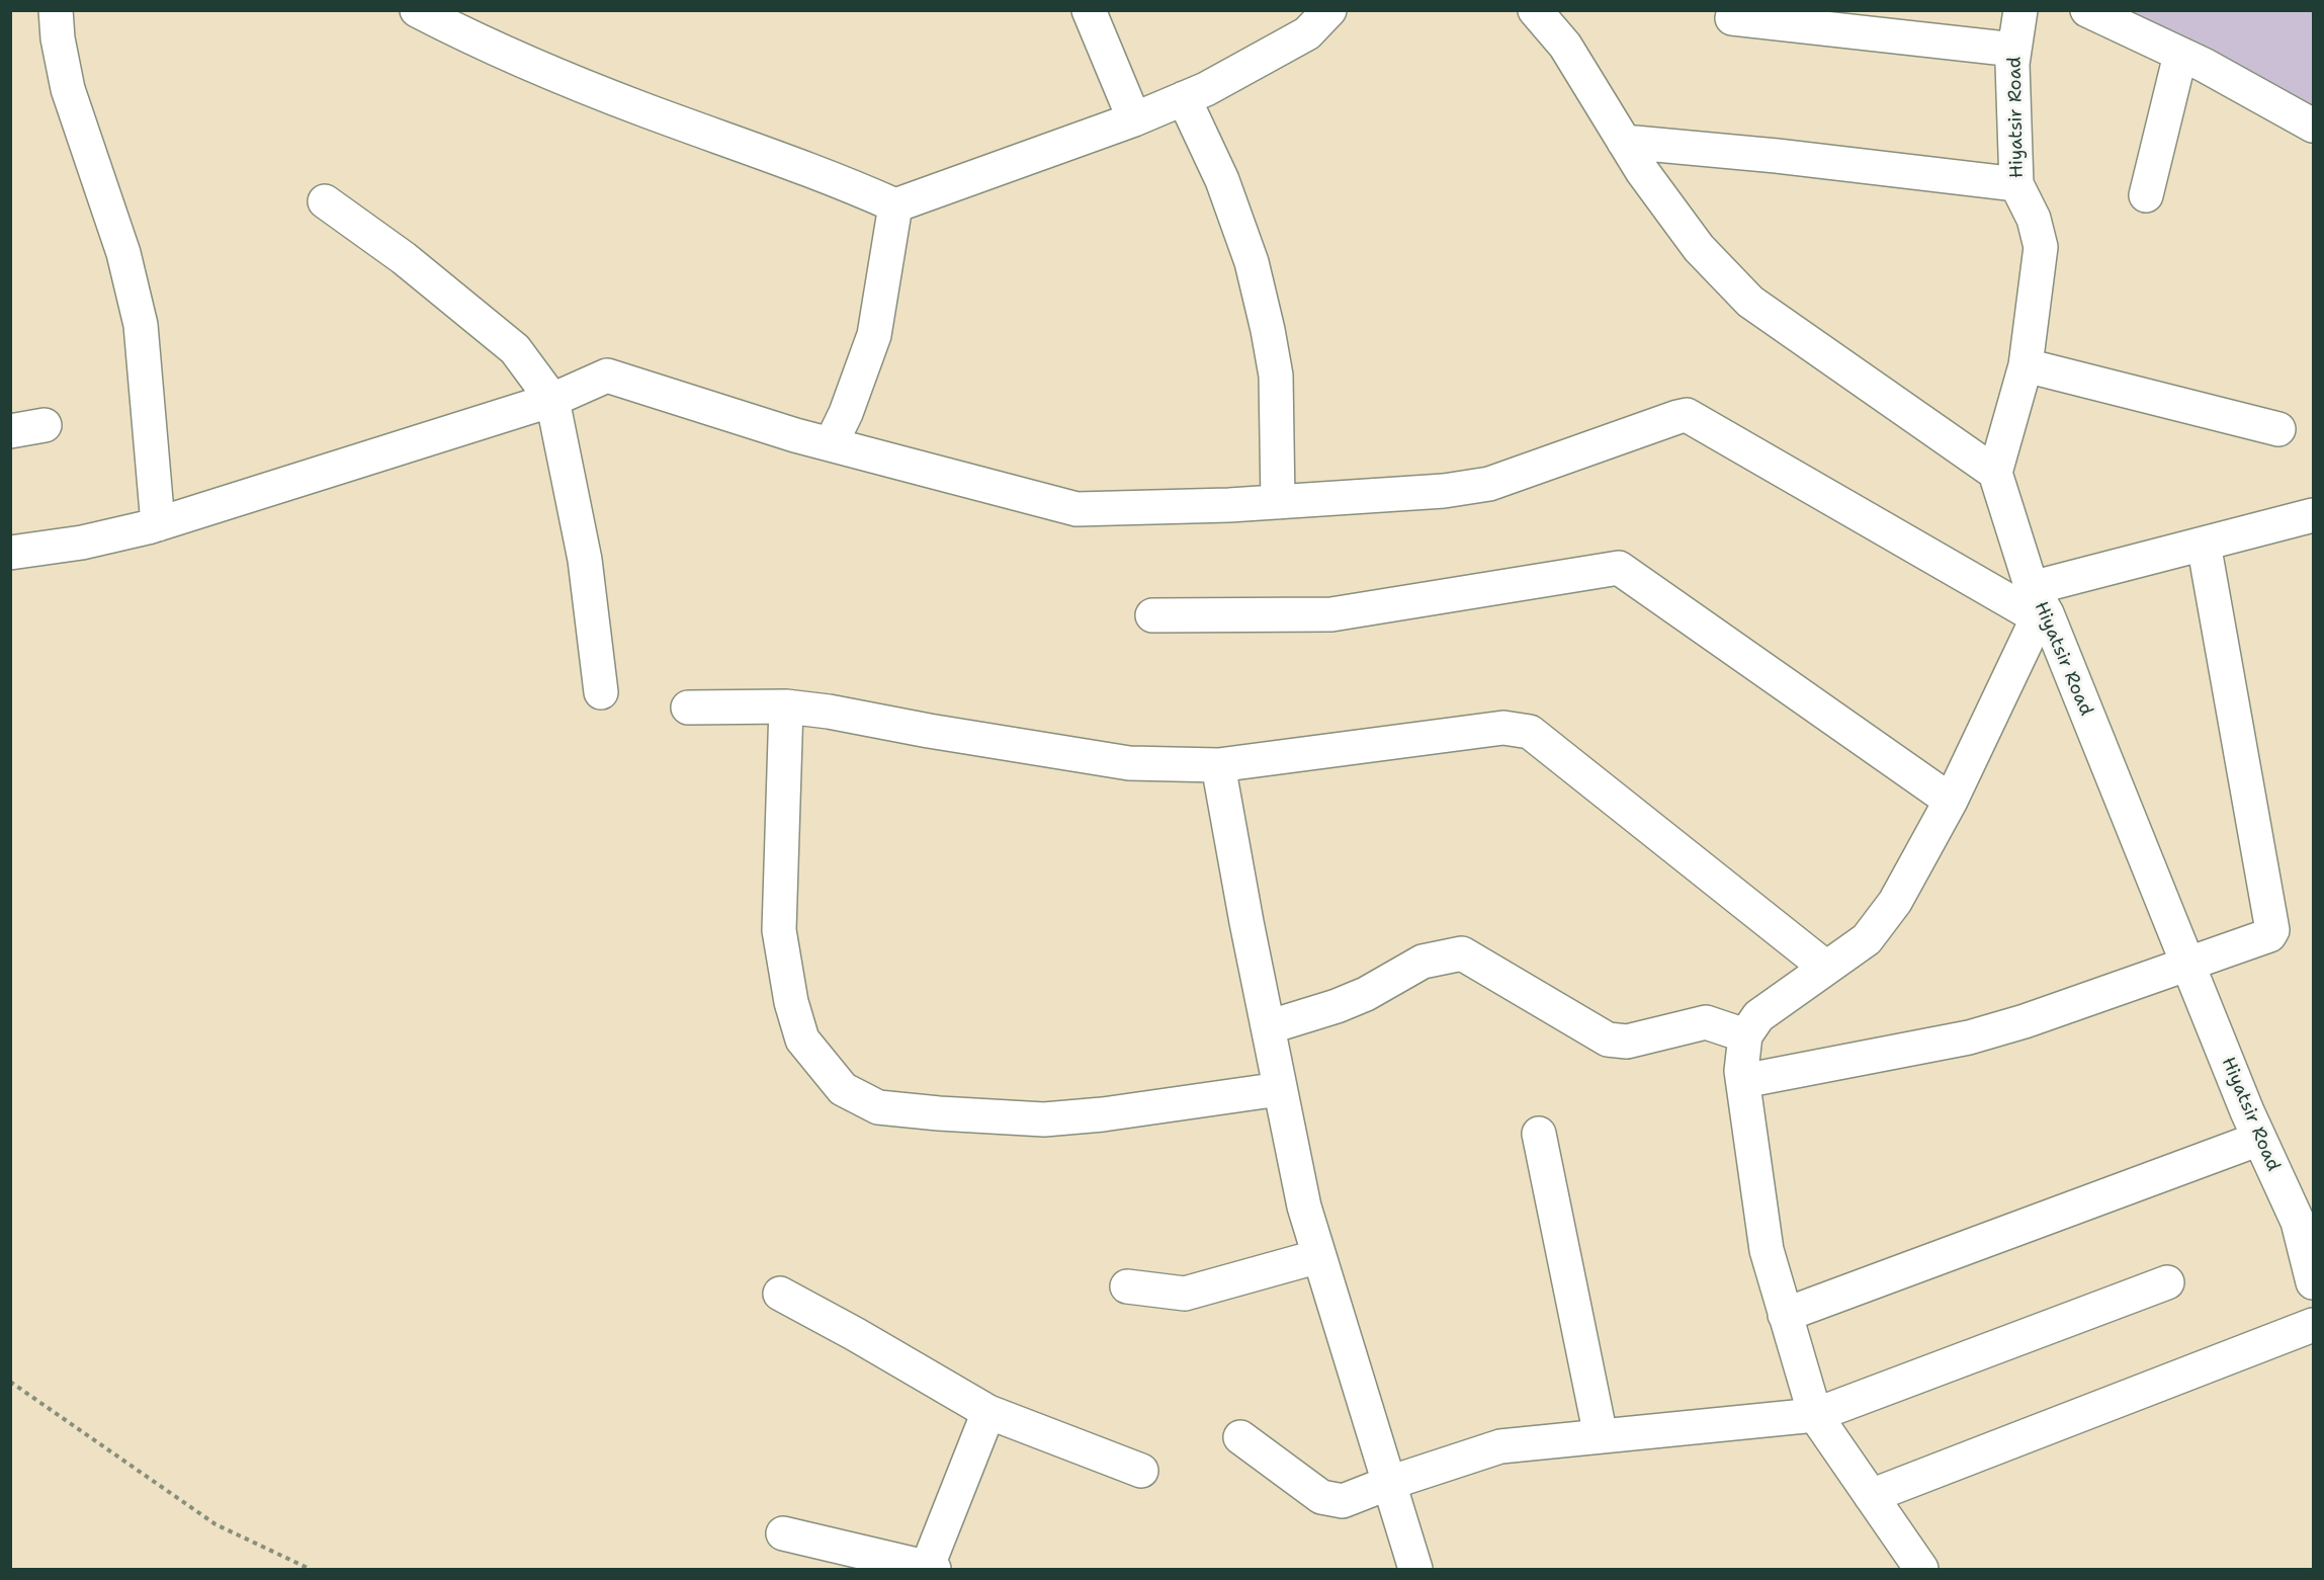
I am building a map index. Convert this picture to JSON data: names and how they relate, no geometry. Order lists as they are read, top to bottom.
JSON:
{
  "streets": {
    "street": ["Hiyatsir Road"]
  }
}
